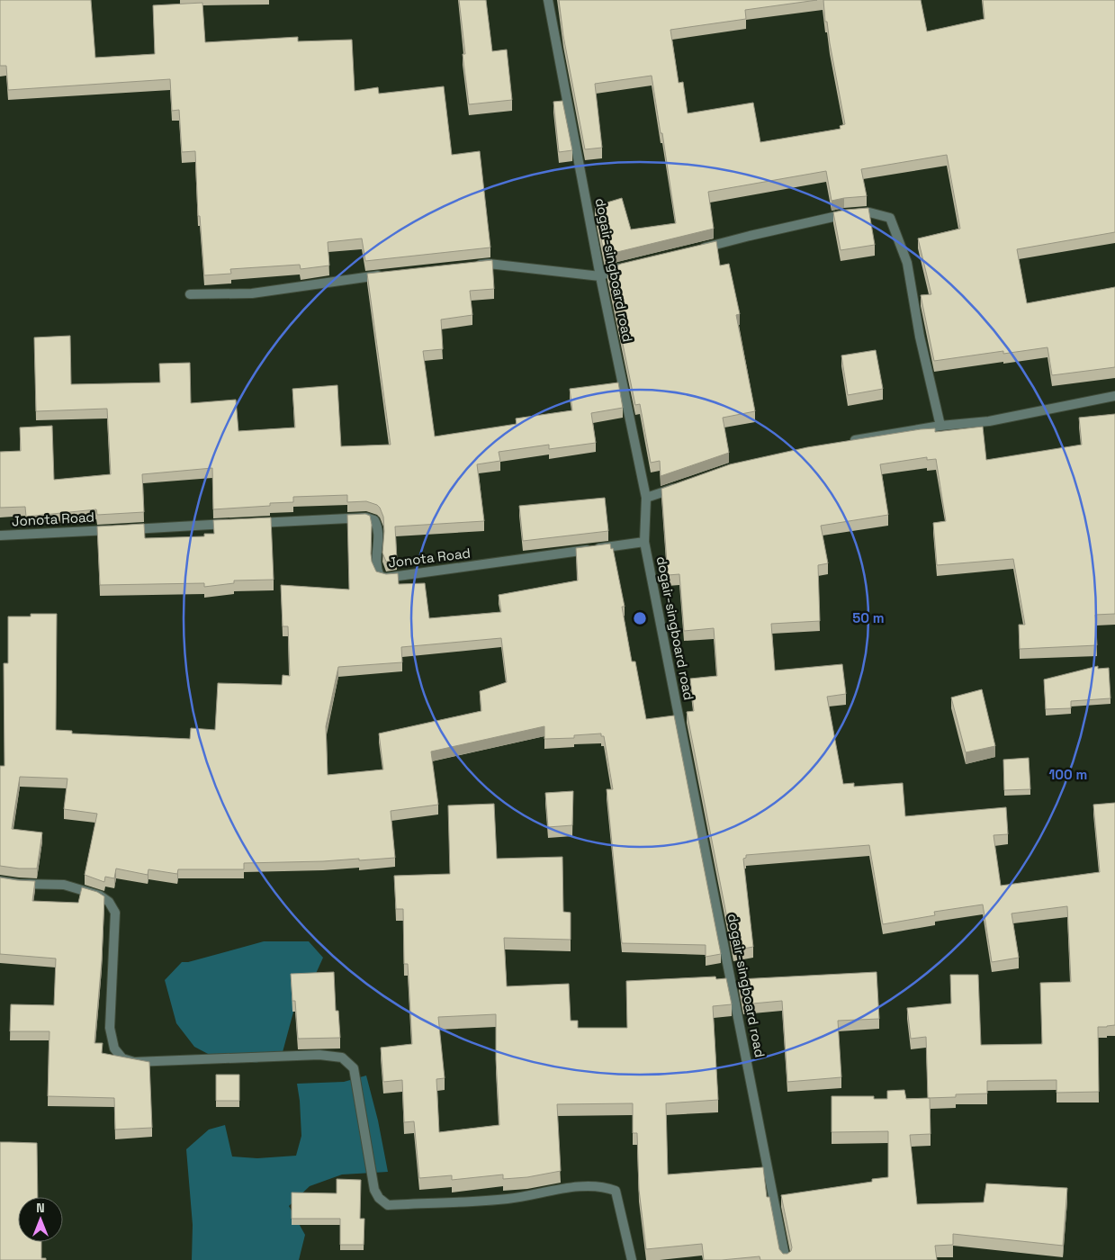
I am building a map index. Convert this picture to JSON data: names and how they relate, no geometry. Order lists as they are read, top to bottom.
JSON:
{
  "streets": {
    "street": ["dogair-singboard road", "Jonota Road"]
  },
  "crossings": [
    ["dogair-singboard road", "Jonota Road"]
  ],
  "north": "top",
  "rings": ["50 m", "100 m"]
}
